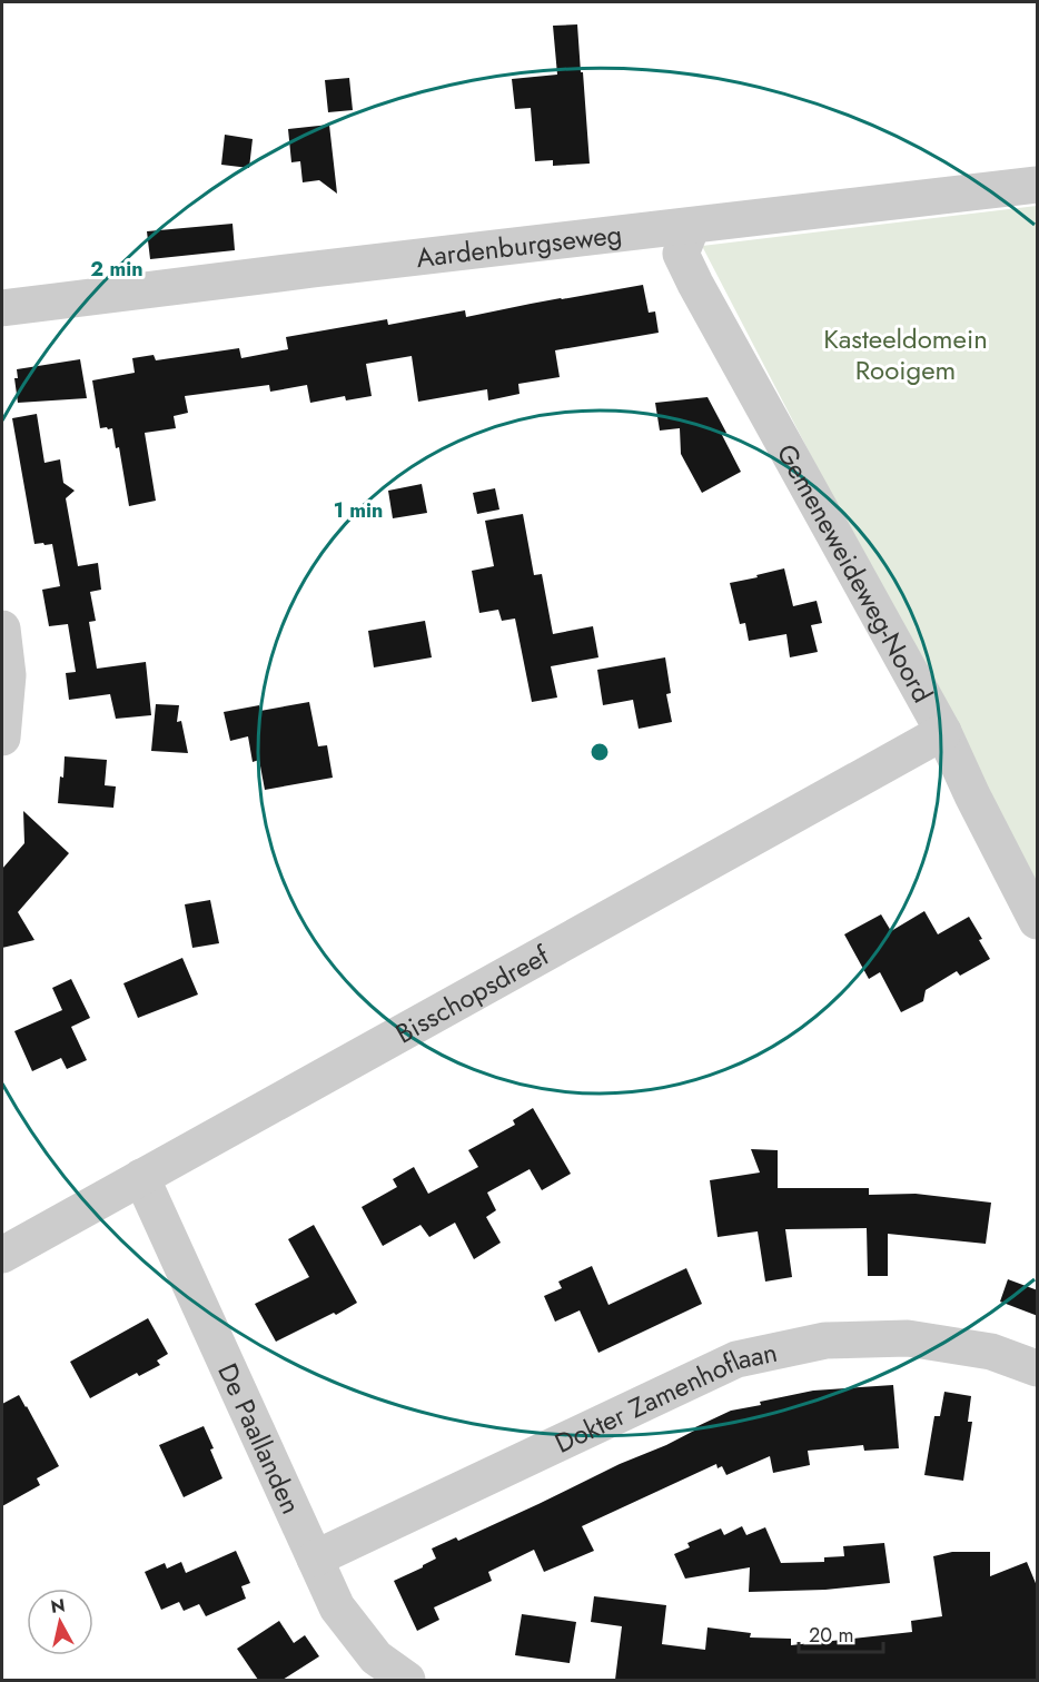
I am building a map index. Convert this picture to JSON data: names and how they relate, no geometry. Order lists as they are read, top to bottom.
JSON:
{
  "streets": {
    "street": [
      "Aardenburgseweg",
      "Gemeneweideweg-Noord",
      "Bisschopsdreef",
      "Dokter Zamenhoflaan",
      "De Paallanden"
    ]
  },
  "crossings": [
    ["Aardenburgseweg", "Gemeneweideweg-Noord"],
    ["Gemeneweideweg-Noord", "Bisschopsdreef"],
    ["Bisschopsdreef", "De Paallanden"],
    ["Dokter Zamenhoflaan", "De Paallanden"]
  ],
  "parks": ["Kasteeldomein Rooigem"],
  "scale_bar": "20 m",
  "north": "top",
  "rings": ["2 min", "1 min"]
}
